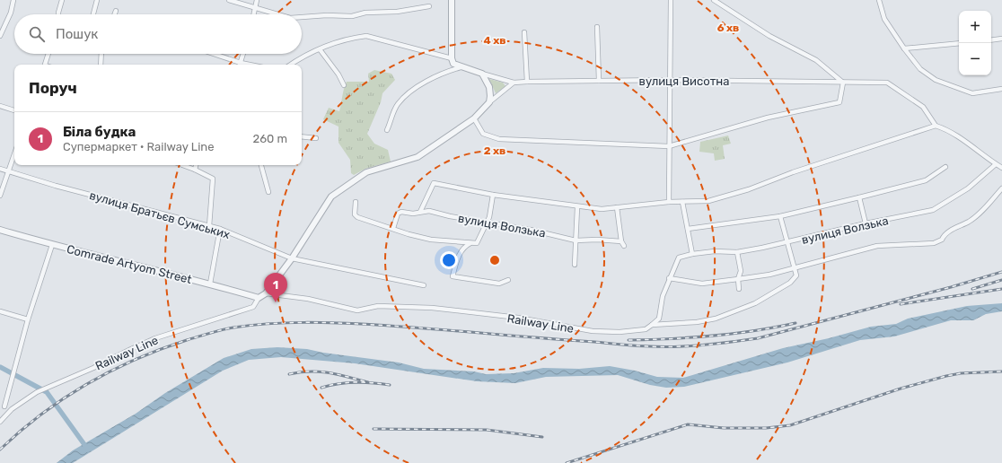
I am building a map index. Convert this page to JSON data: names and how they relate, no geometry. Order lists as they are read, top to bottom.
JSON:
{
  "streets": {
    "street": [
      "вулиця Висотна",
      "вулиця Братьєв Сумських",
      "вулиця Волзька",
      "Comrade Artyom Street",
      "Railway Line"
    ]
  },
  "crossings": [
    ["Comrade Artyom Street", "Railway Line"]
  ],
  "page": {
    "map_buttons": ["+", "−"],
    "search": "Пошук",
    "heading": "Поруч",
    "list": [
      {
        "mark": "1",
        "name": "Біла будка",
        "note": "Супермаркет · Railway Line",
        "value": "260 m"
      }
    ],
    "pins": "1"
  },
  "rings": ["6 хв", "4 хв", "2 хв"]
}
